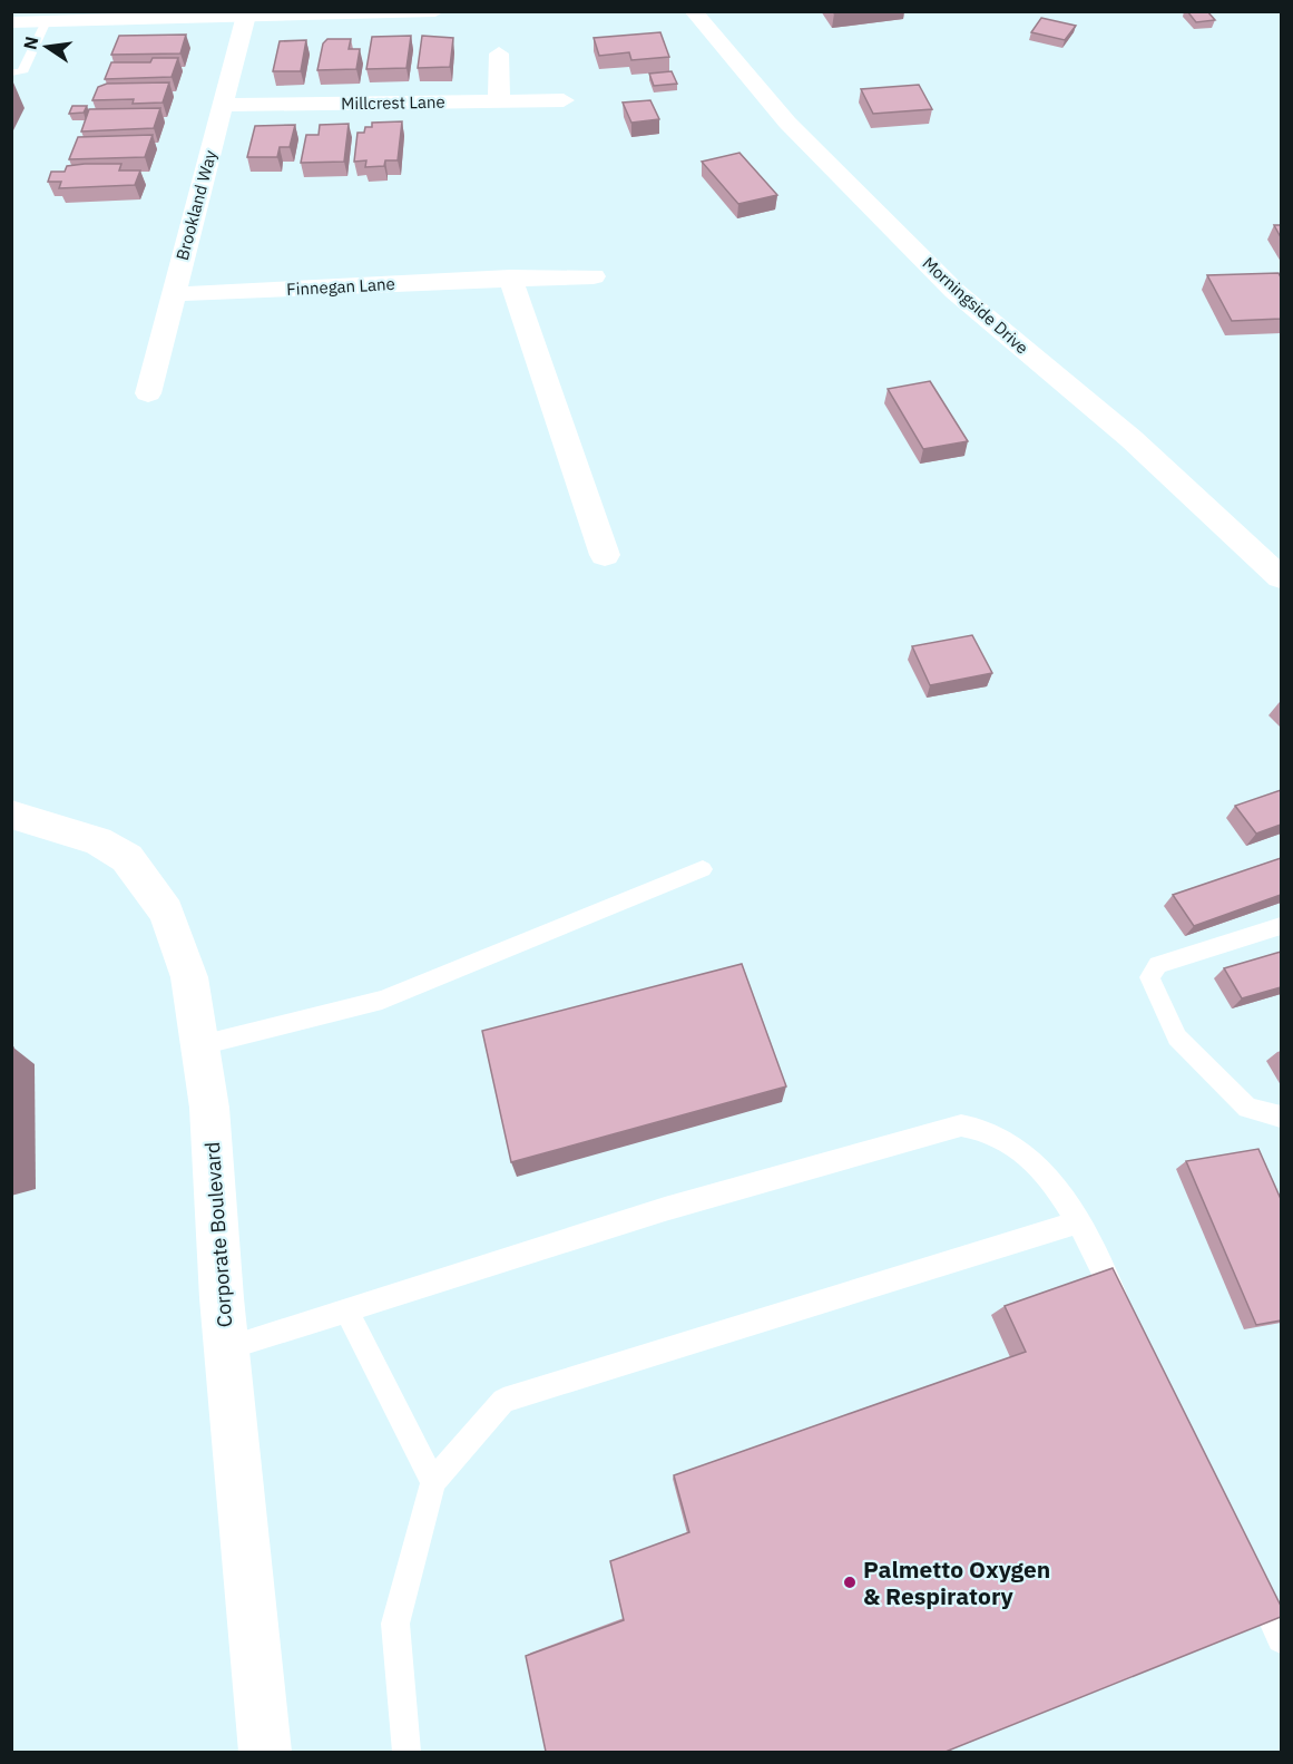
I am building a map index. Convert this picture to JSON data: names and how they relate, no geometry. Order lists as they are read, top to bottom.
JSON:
{
  "streets": {
    "street": [
      "Millcrest Lane",
      "Brookland Way",
      "Finnegan Lane",
      "Morningside Drive",
      "Corporate Boulevard"
    ]
  },
  "crossings": [
    ["Millcrest Lane", "Brookland Way"],
    ["Brookland Way", "Finnegan Lane"]
  ],
  "places": ["Palmetto Oxygen & Respiratory"],
  "north": "left"
}
